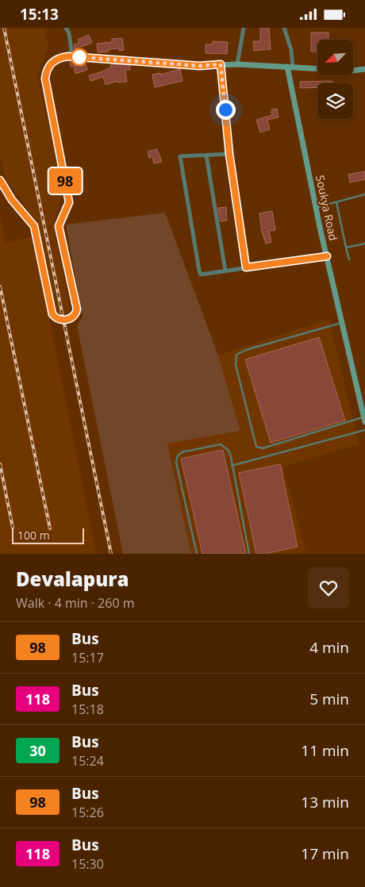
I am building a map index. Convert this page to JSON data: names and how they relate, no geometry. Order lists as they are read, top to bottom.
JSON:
{
  "streets": {
    "main road": ["Soukya Road"]
  },
  "lines": ["bus line 98"],
  "scale_bar": "100 m",
  "north": "bottom left",
  "page": {
    "status": "15:13",
    "on_map": "98",
    "scale": "100 m",
    "heading": ["Devalapura", "Walk · 4 min · 260 m"],
    "list": [
      {
        "mark": "98",
        "name": "Bus",
        "note": "15:17",
        "value": "4 min"
      },
      {
        "mark": "118",
        "name": "Bus",
        "note": "15:18",
        "value": "5 min"
      },
      {
        "mark": "30",
        "name": "Bus",
        "note": "15:24",
        "value": "11 min"
      },
      {
        "mark": "98",
        "name": "Bus",
        "note": "15:26",
        "value": "13 min"
      },
      {
        "mark": "118",
        "name": "Bus",
        "note": "15:30",
        "value": "17 min"
      }
    ]
  }
}
